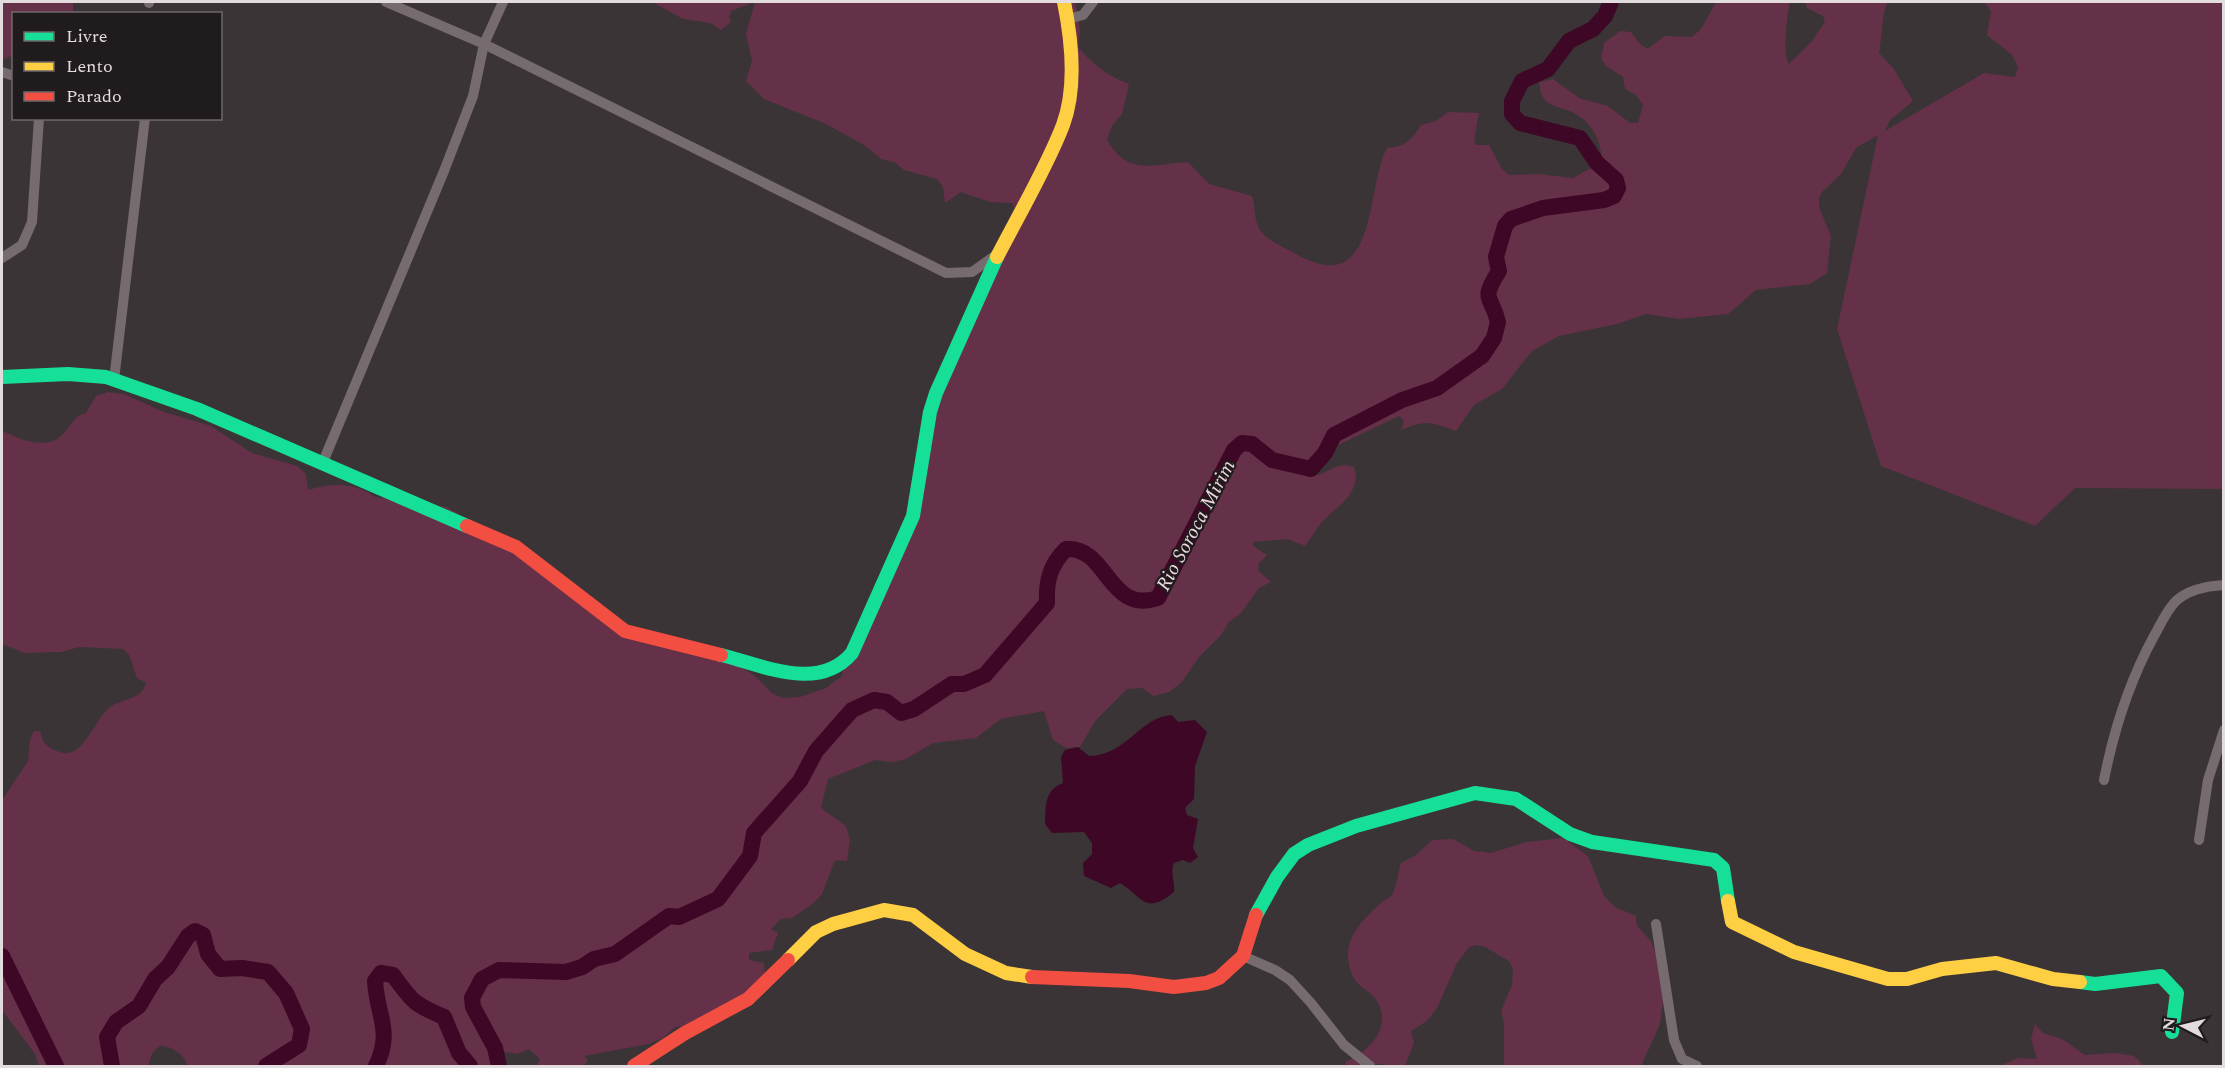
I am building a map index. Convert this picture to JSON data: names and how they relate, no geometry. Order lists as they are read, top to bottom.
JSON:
{
  "water": ["Rio Soroca Mirim"],
  "legend": ["Livre", "Lento", "Parado"],
  "north": "left"
}
